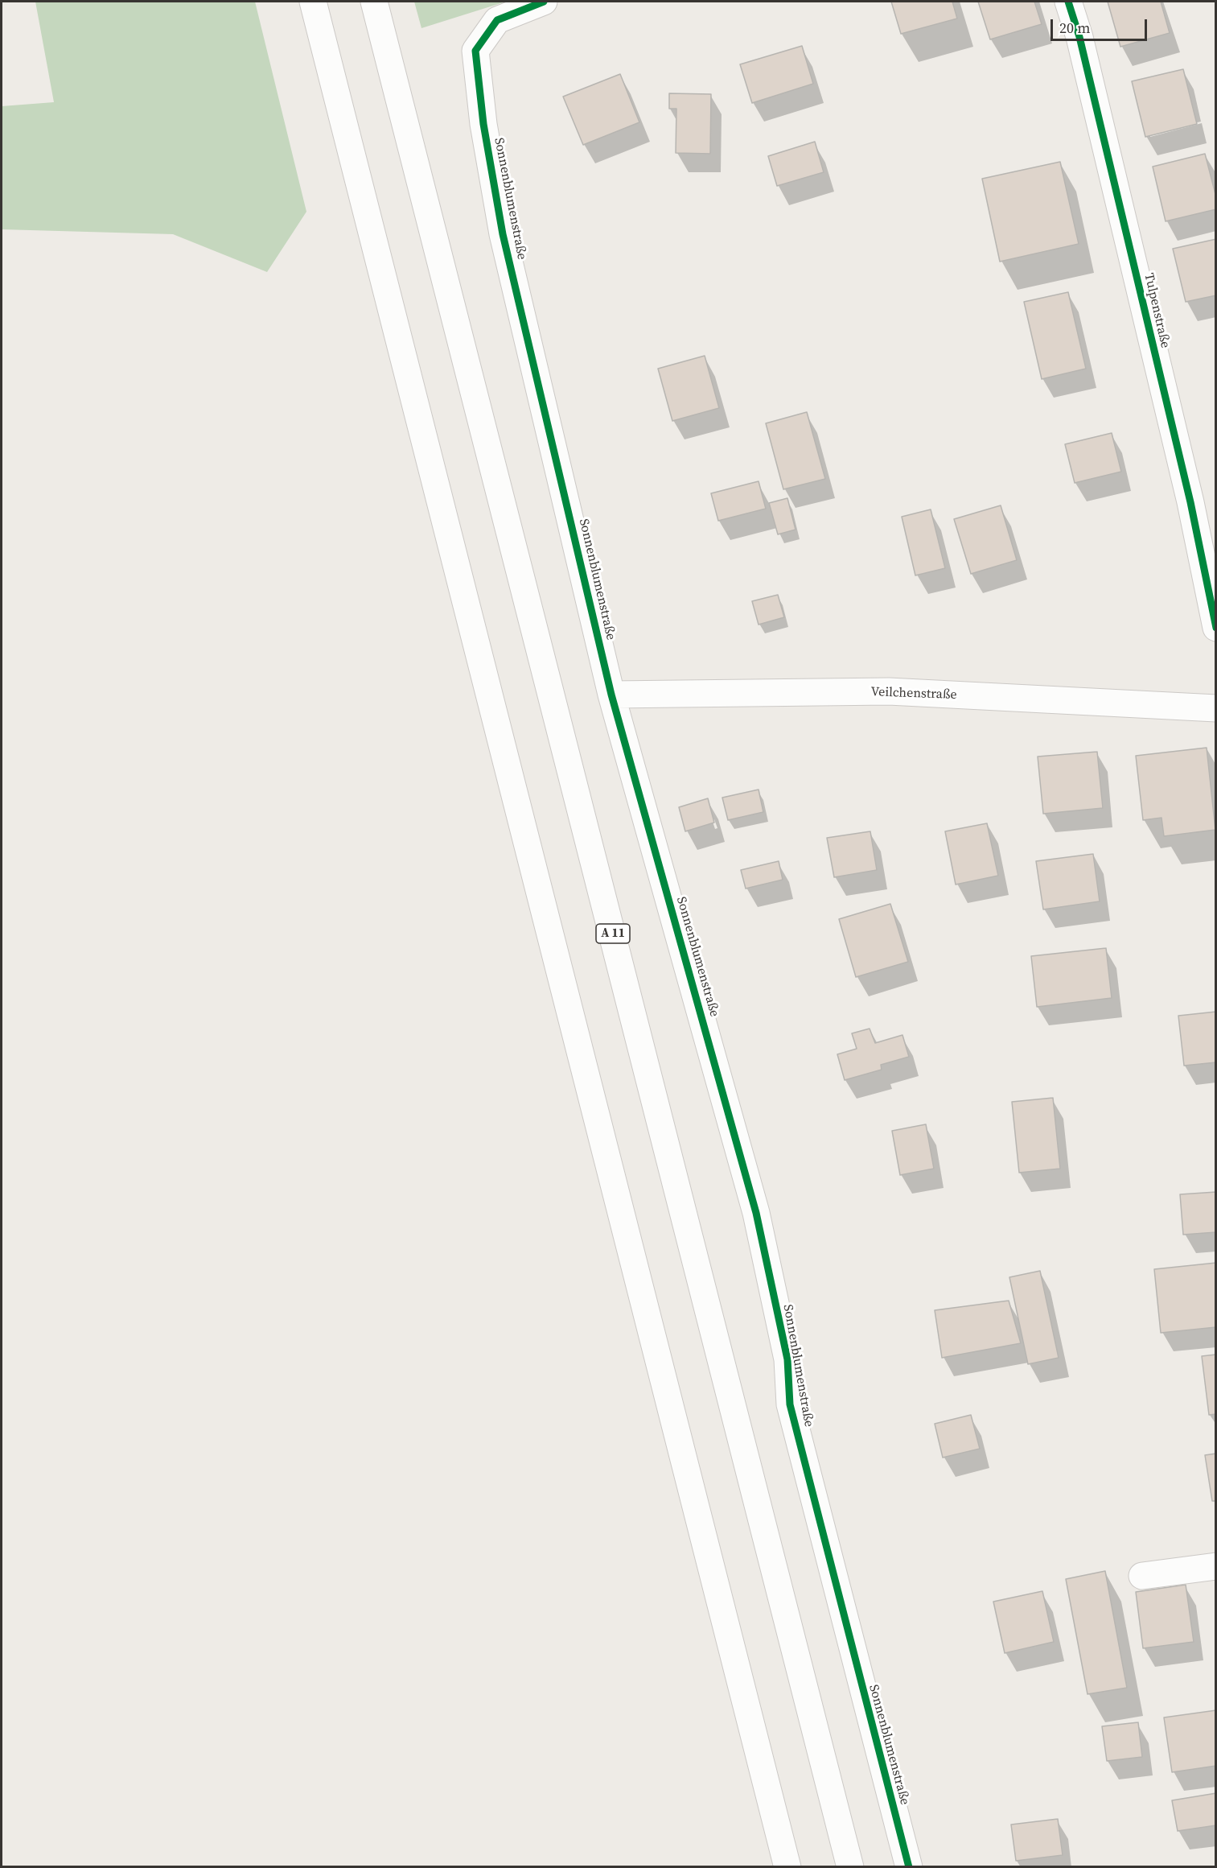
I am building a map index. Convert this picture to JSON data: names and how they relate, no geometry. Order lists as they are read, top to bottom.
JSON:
{
  "streets": {
    "main road": [
      "Sonnenblumenstraße",
      "Tulpenstraße",
      "Veilchenstraße",
      "A 11"
    ]
  },
  "crossings": [
    ["Sonnenblumenstraße", "Veilchenstraße"]
  ],
  "scale_bar": "20 m"
}
